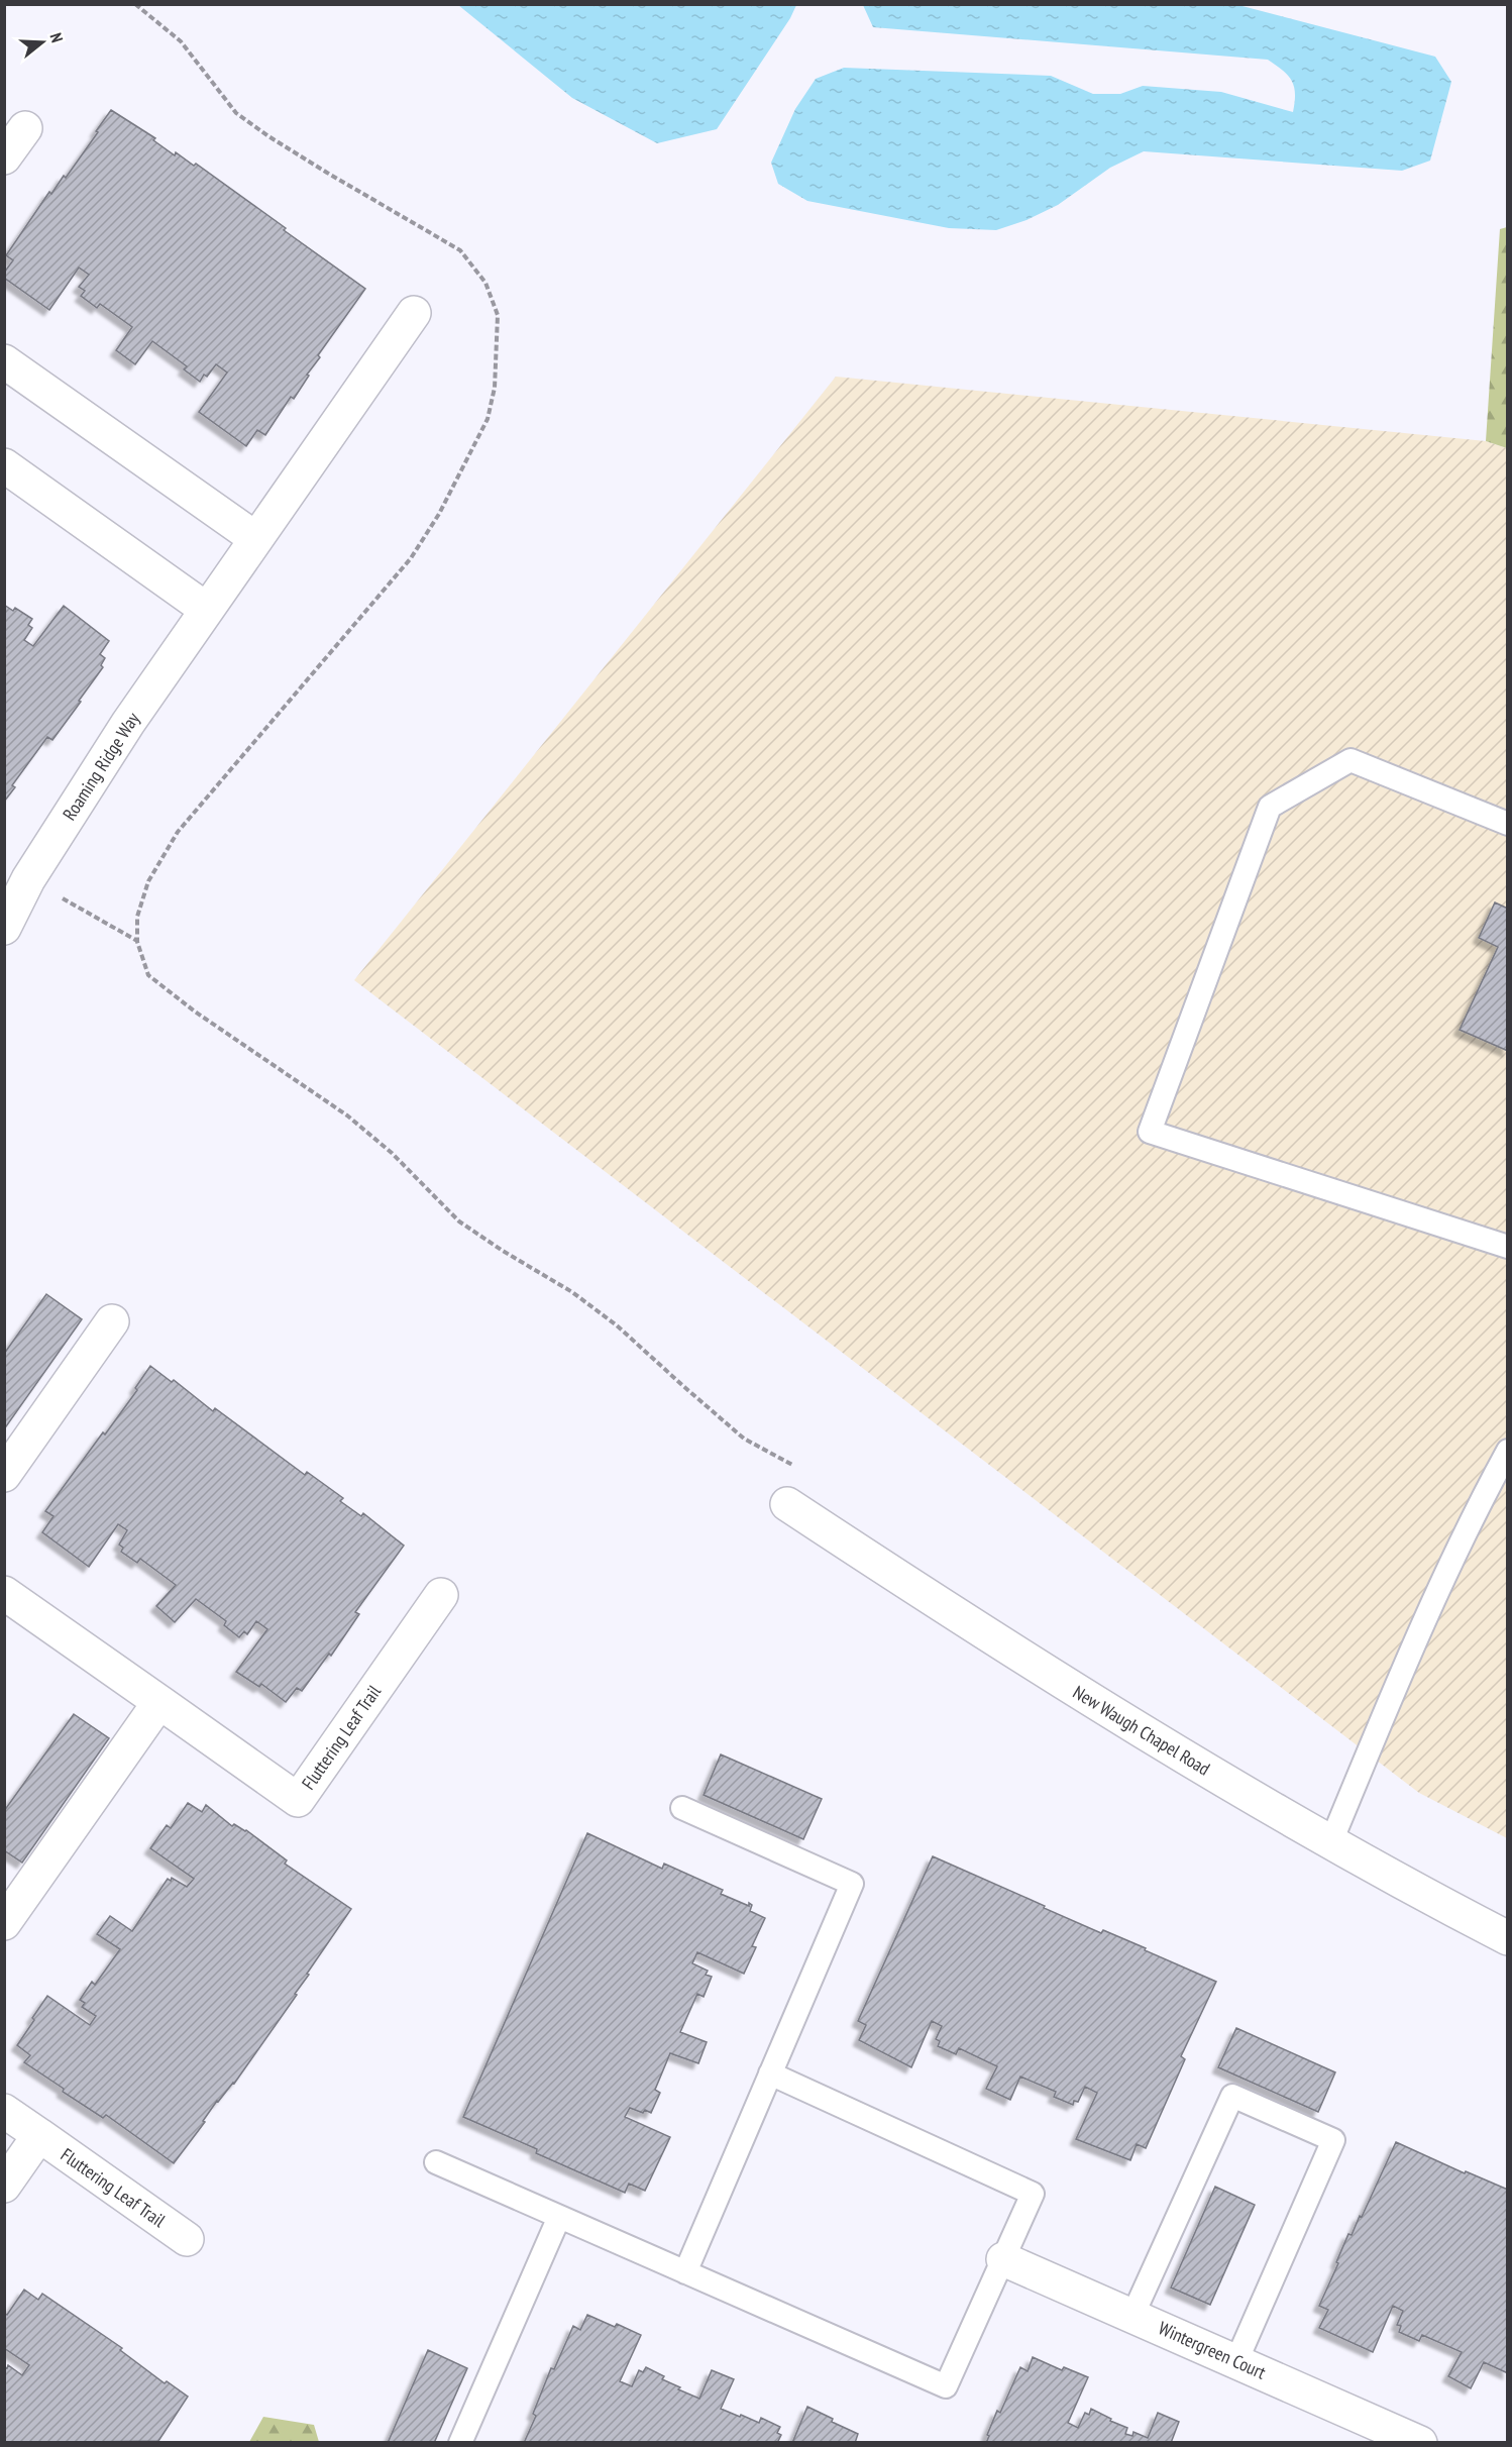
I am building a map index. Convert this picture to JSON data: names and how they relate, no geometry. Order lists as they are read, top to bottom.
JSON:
{
  "streets": {
    "street": [
      "Roaming Ridge Way",
      "New Waugh Chapel Road",
      "Fluttering Leaf Trail",
      "Wintergreen Court"
    ]
  },
  "north": "right"
}
